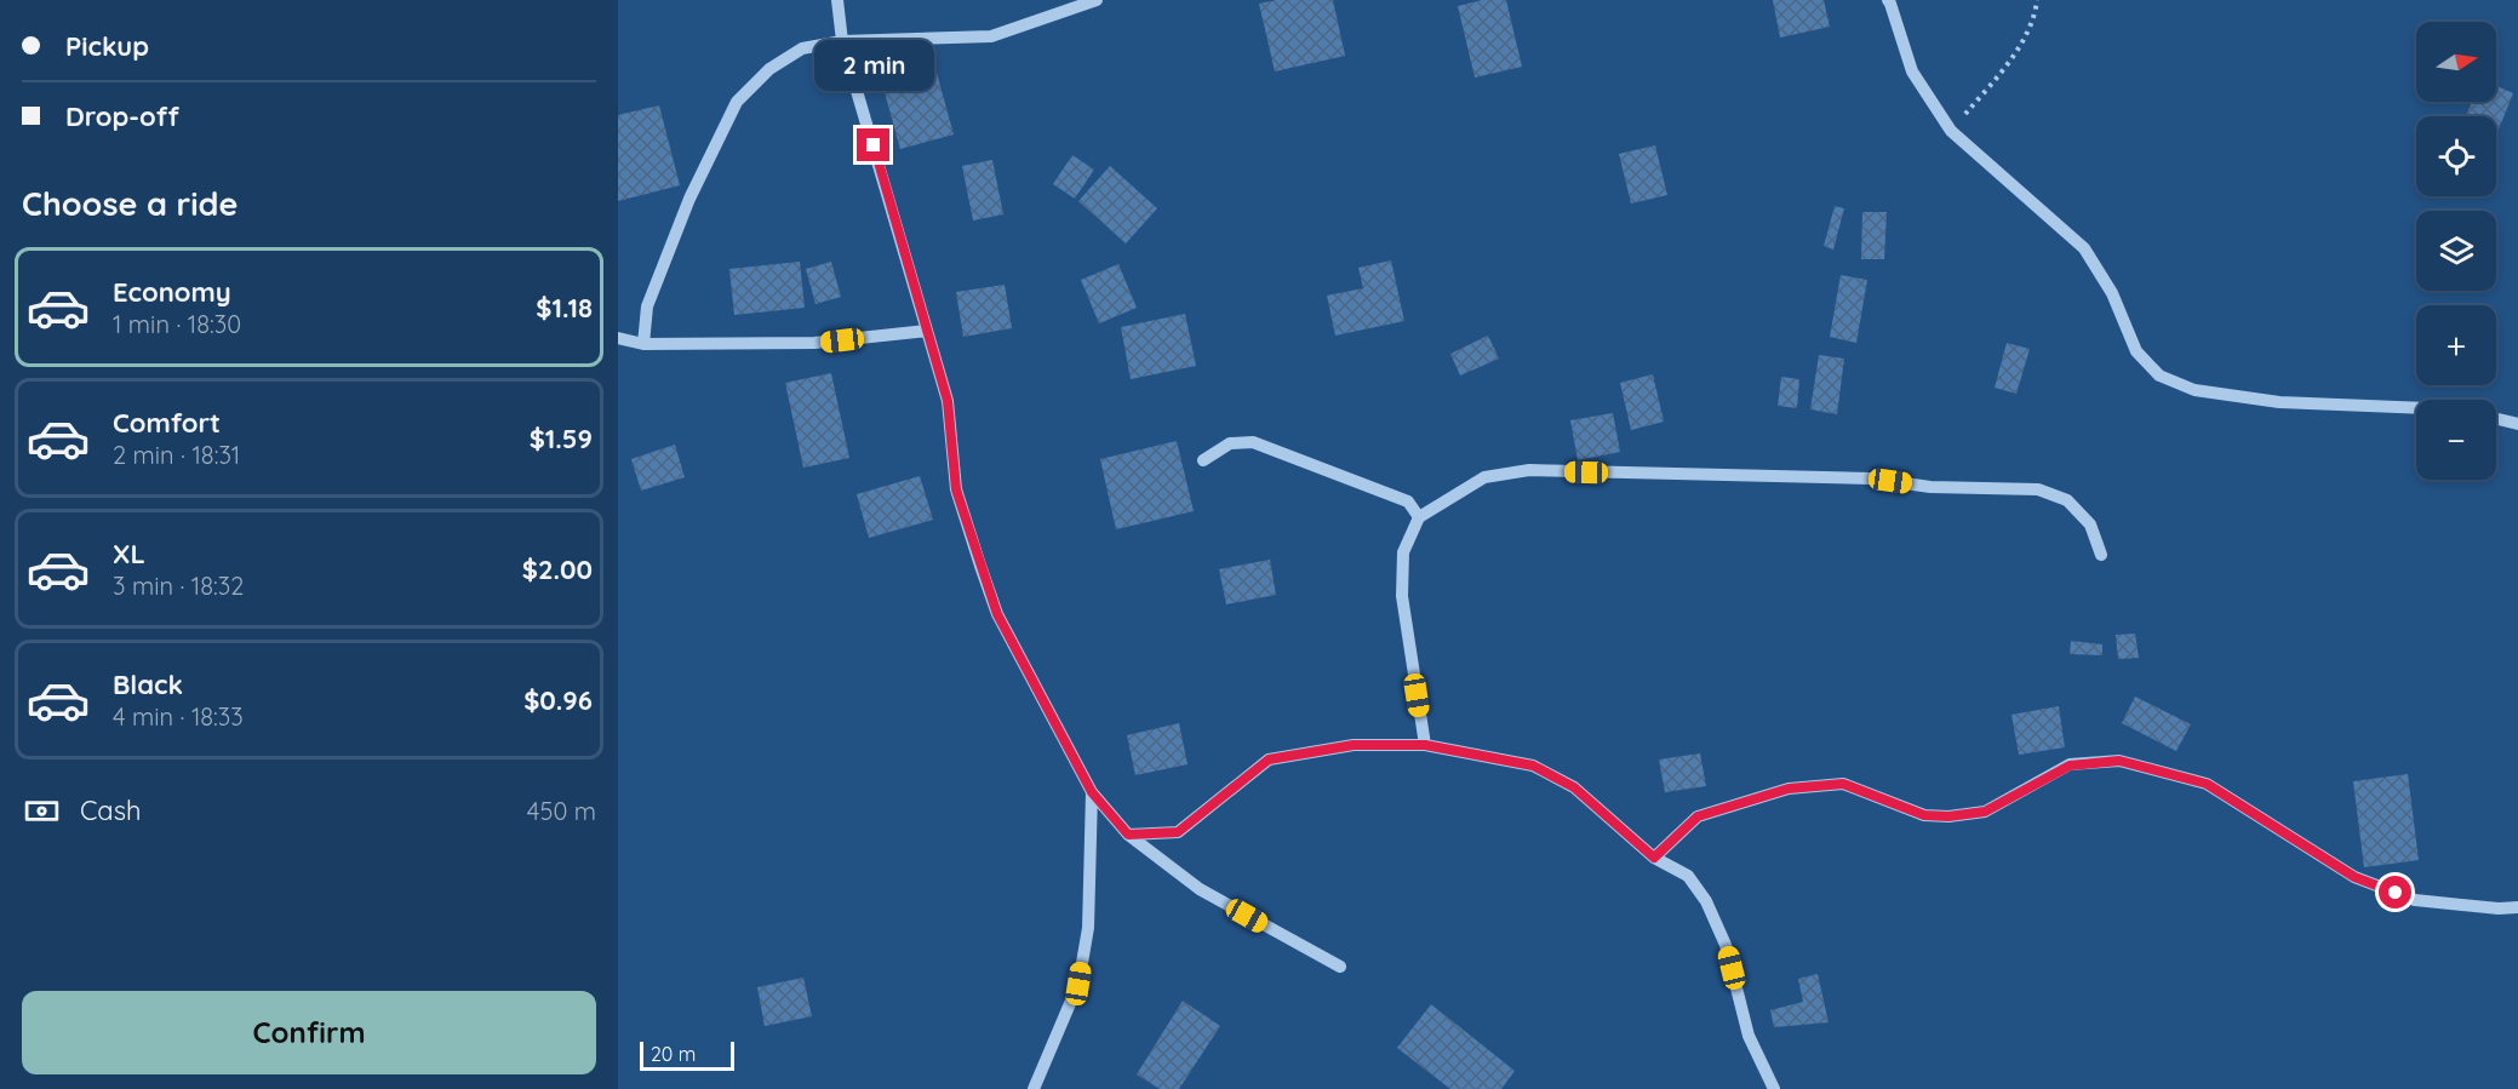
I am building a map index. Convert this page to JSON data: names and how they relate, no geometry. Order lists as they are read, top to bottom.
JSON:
{
  "scale_bar": "20 m",
  "north": "right",
  "page": {
    "banner": ["Pickup", "Drop-off"],
    "map_buttons": ["+", "−"],
    "bubble": "2 min",
    "heading": "Choose a ride",
    "list": [
      {
        "name": "Economy",
        "note": "1 min · 18:30",
        "value": "$1.18"
      },
      {
        "name": "Comfort",
        "note": "2 min · 18:31",
        "value": "$1.59"
      },
      {
        "name": "XL",
        "note": "3 min · 18:32",
        "value": "$2.00"
      },
      {
        "name": "Black",
        "note": "4 min · 18:33",
        "value": "$0.96"
      }
    ],
    "pay": ["Cash", "450 m"],
    "buttons": "Confirm",
    "scale": "20 m"
  }
}
